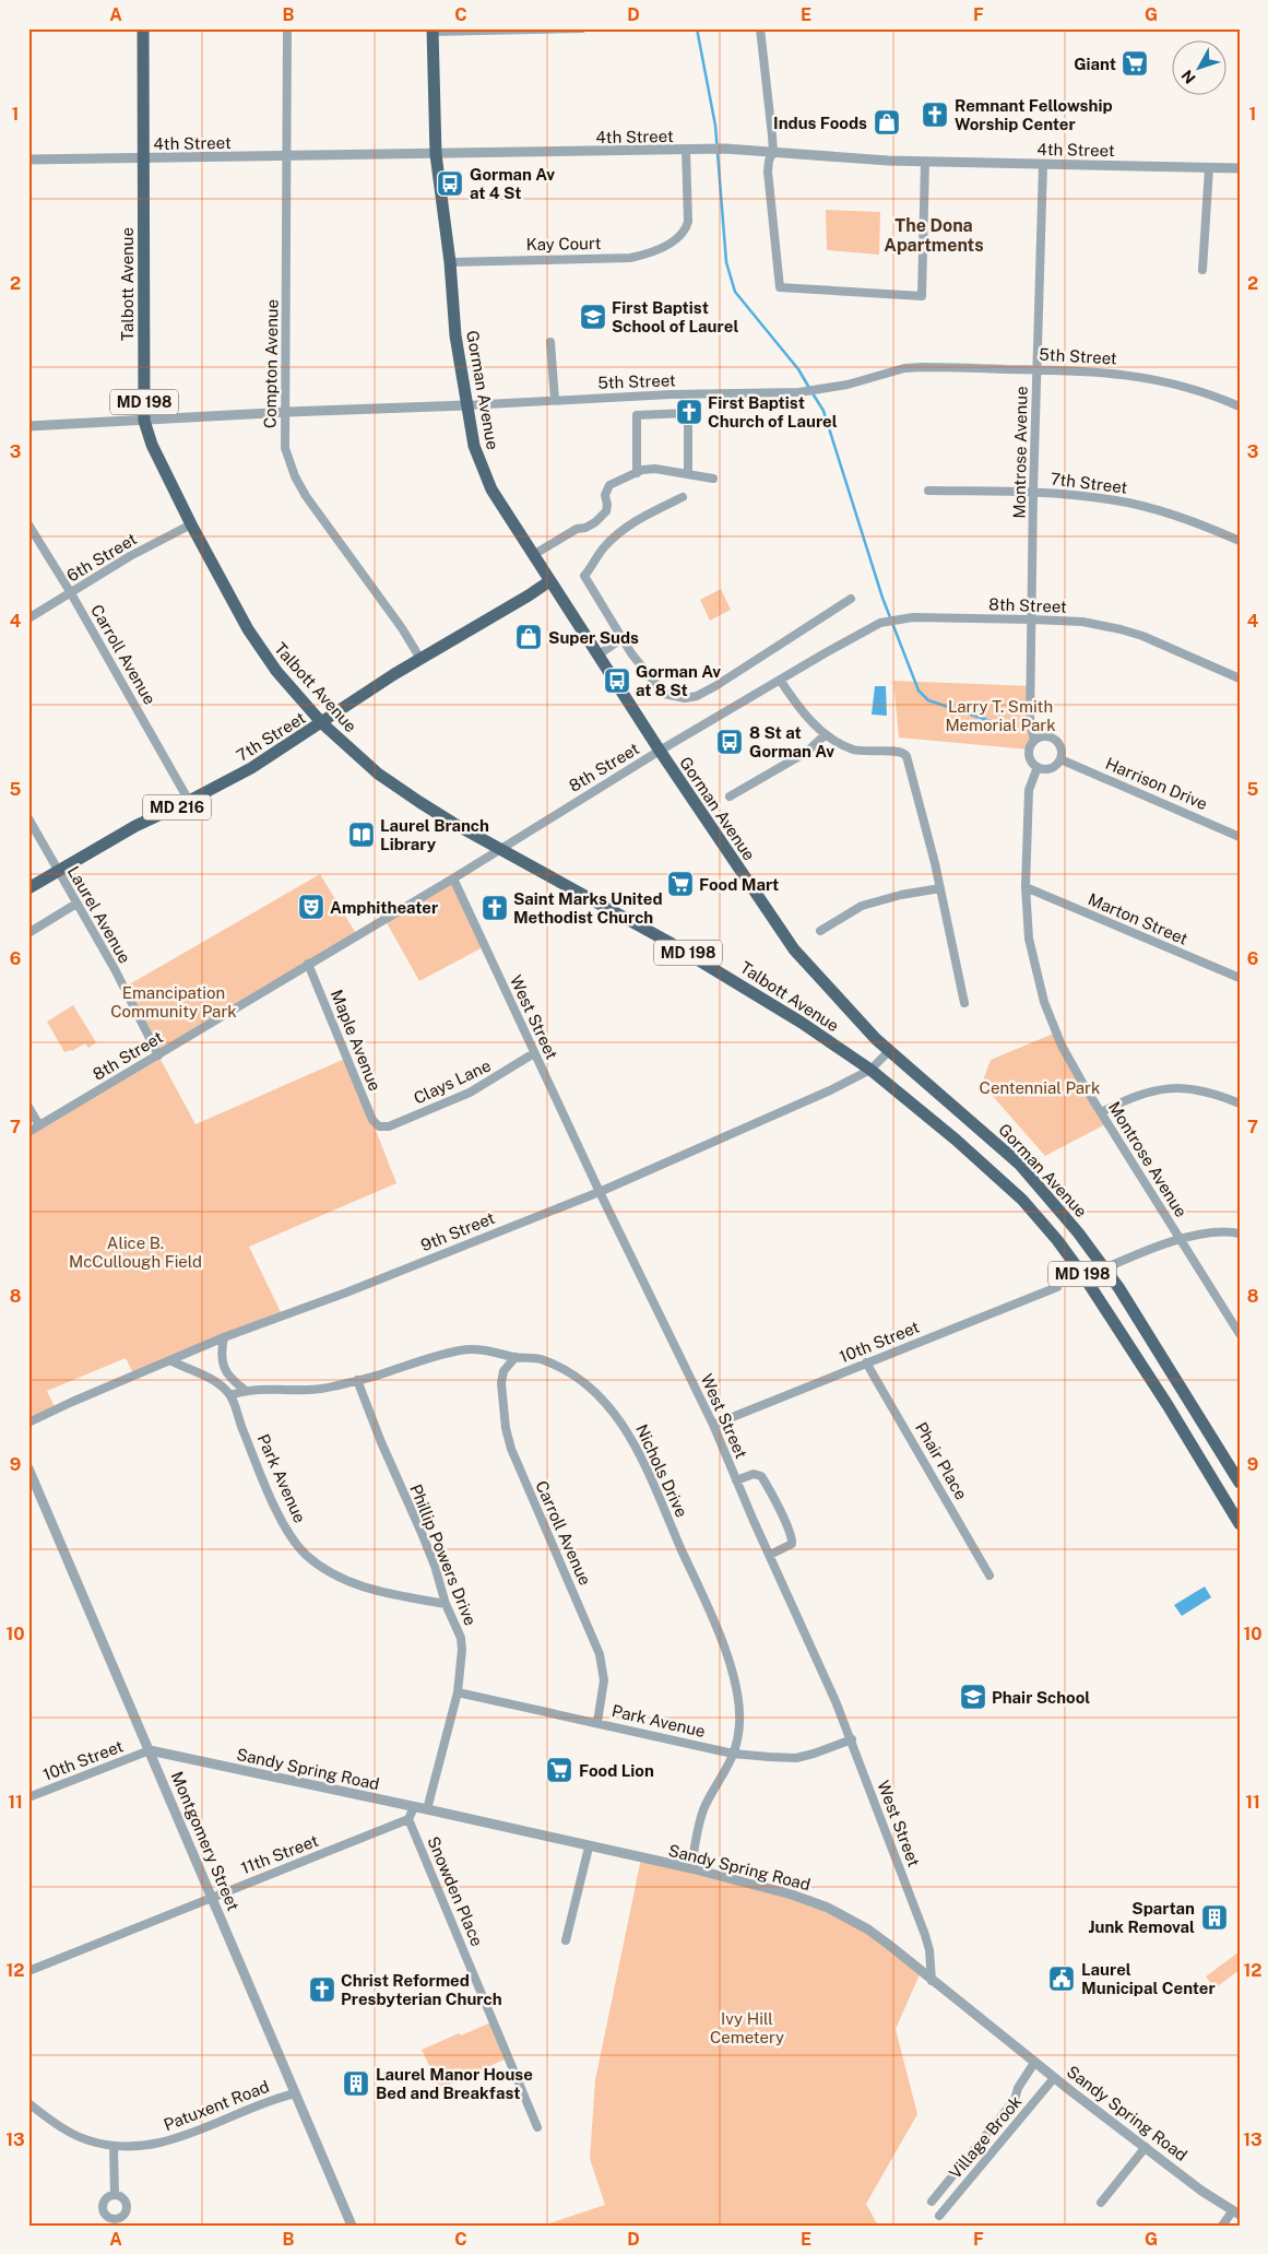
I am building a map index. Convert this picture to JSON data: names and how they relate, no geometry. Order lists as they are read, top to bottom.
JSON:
{
  "streets": {
    "main road": [
      "Talbott Avenue",
      "Gorman Avenue",
      "MD 198",
      "7th Street",
      "MD 216"
    ],
    "street": [
      "4th Street",
      "Kay Court",
      "5th Street",
      "Compton Avenue",
      "Montrose Avenue",
      "6th Street",
      "8th Street",
      "Carroll Avenue",
      "Harrison Drive",
      "Laurel Avenue",
      "Marton Street",
      "West Street",
      "Maple Avenue",
      "Clays Lane",
      "9th Street",
      "10th Street",
      "Phair Place",
      "Nichols Drive",
      "Park Avenue",
      "Phillip Powers Drive",
      "Sandy Spring Road",
      "Montgomery Street",
      "11th Street",
      "Snowden Place",
      "Patuxent Road",
      "Village Brook"
    ]
  },
  "crossings": [
    ["4th Street", "Kay Court"],
    ["4th Street", "Talbott Avenue"],
    ["4th Street", "Compton Avenue"],
    ["4th Street", "Gorman Avenue"],
    ["4th Street", "Montrose Avenue"],
    ["Kay Court", "Gorman Avenue"],
    ["Talbott Avenue", "5th Street"],
    ["Talbott Avenue", "MD 198"],
    ["Talbott Avenue", "7th Street"],
    ["Talbott Avenue", "6th Street"],
    ["Talbott Avenue", "8th Street"],
    ["Talbott Avenue", "9th Street"],
    ["5th Street", "Compton Avenue"],
    ["5th Street", "Gorman Avenue"],
    ["5th Street", "Montrose Avenue"],
    ["Compton Avenue", "7th Street"],
    ["Gorman Avenue", "7th Street"],
    ["Gorman Avenue", "8th Street"],
    ["Gorman Avenue", "9th Street"],
    ["MD 198", "9th Street"],
    ["Montrose Avenue", "7th Street"],
    ["Montrose Avenue", "8th Street"],
    ["Montrose Avenue", "Harrison Drive"],
    ["Montrose Avenue", "Marton Street"],
    ["7th Street", "Carroll Avenue"],
    ["7th Street", "Laurel Avenue"],
    ["6th Street", "Carroll Avenue"],
    ["8th Street", "Laurel Avenue"],
    ["8th Street", "West Street"],
    ["8th Street", "Maple Avenue"],
    ["Carroll Avenue", "Nichols Drive"],
    ["Carroll Avenue", "Park Avenue"],
    ["West Street", "Clays Lane"],
    ["West Street", "9th Street"],
    ["West Street", "10th Street"],
    ["West Street", "Park Avenue"],
    ["West Street", "Sandy Spring Road"],
    ["Maple Avenue", "Clays Lane"],
    ["10th Street", "Phair Place"],
    ["10th Street", "Sandy Spring Road"],
    ["10th Street", "Montgomery Street"],
    ["Nichols Drive", "Park Avenue"],
    ["Nichols Drive", "Phillip Powers Drive"],
    ["Nichols Drive", "Sandy Spring Road"],
    ["Park Avenue", "Phillip Powers Drive"],
    ["Phillip Powers Drive", "Sandy Spring Road"],
    ["Sandy Spring Road", "Montgomery Street"],
    ["Sandy Spring Road", "Village Brook"],
    ["Montgomery Street", "11th Street"],
    ["Montgomery Street", "Patuxent Road"],
    ["11th Street", "Snowden Place"]
  ],
  "districts": ["The Dona Apartments"],
  "parks": [
    "Larry T. Smith Memorial Park",
    "Emancipation Community Park",
    "Centennial Park",
    "Alice B. McCullough Field",
    "Ivy Hill Cemetery"
  ],
  "places": {
    "supermarket": ["Giant", "Food Mart", "Food Lion"],
    "church": [
      "Remnant Fellowship Worship Center",
      "First Baptist Church of Laurel",
      "Saint Marks United Methodist Church",
      "Christ Reformed Presbyterian Church"
    ],
    "shop": ["Indus Foods", "Super Suds"],
    "bus stop": ["Gorman Av at 4 St", "Gorman Av at 8 St", "8 St at Gorman Av"],
    "school or university": ["First Baptist School of Laurel", "Phair School"],
    "library": ["Laurel Branch Library"],
    "theatre": ["Amphitheater"],
    "building": ["Spartan Junk Removal", "Laurel Manor House Bed and Breakfast"],
    "public building": ["Laurel Municipal Center"]
  },
  "north": "bottom left",
  "grid": {
    "columns": [
      "A",
      "B",
      "C",
      "D",
      "E",
      "F",
      "G"
    ],
    "rows": [
      "1",
      "2",
      "3",
      "4",
      "5",
      "6",
      "7",
      "8",
      "9",
      "10",
      "11",
      "12",
      "13"
    ]
  }
}
